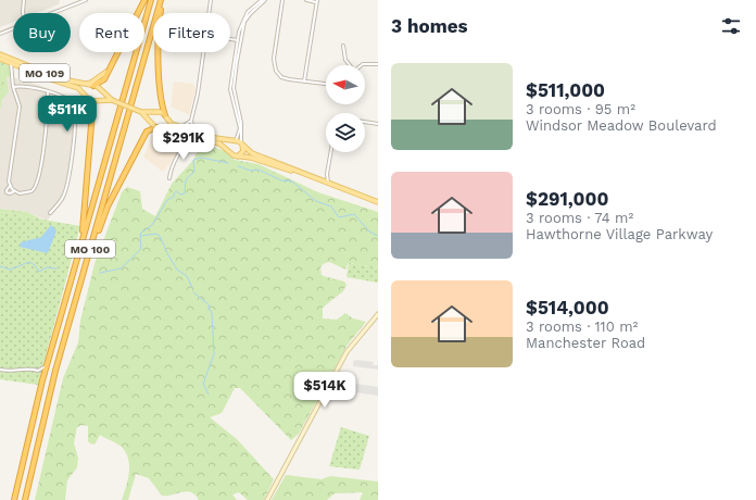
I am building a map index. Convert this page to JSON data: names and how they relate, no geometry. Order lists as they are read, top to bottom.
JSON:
{
  "streets": {
    "highway": ["MO 100"],
    "main road": ["MO 109"]
  },
  "north": "left",
  "page": {
    "heading": "3 homes",
    "chip": ["Buy", "Rent", "Filters"],
    "list": [
      {
        "name": "$511,000",
        "note": "3 rooms · 95 m² · Windsor Meadow Boulevard"
      },
      {
        "name": "$291,000",
        "note": "3 rooms · 74 m² · Hawthorne Village Parkway"
      },
      {
        "name": "$514,000",
        "note": "3 rooms · 110 m² · Manchester Road"
      }
    ],
    "price": ["$511K", "$291K", "$514K"]
  }
}
